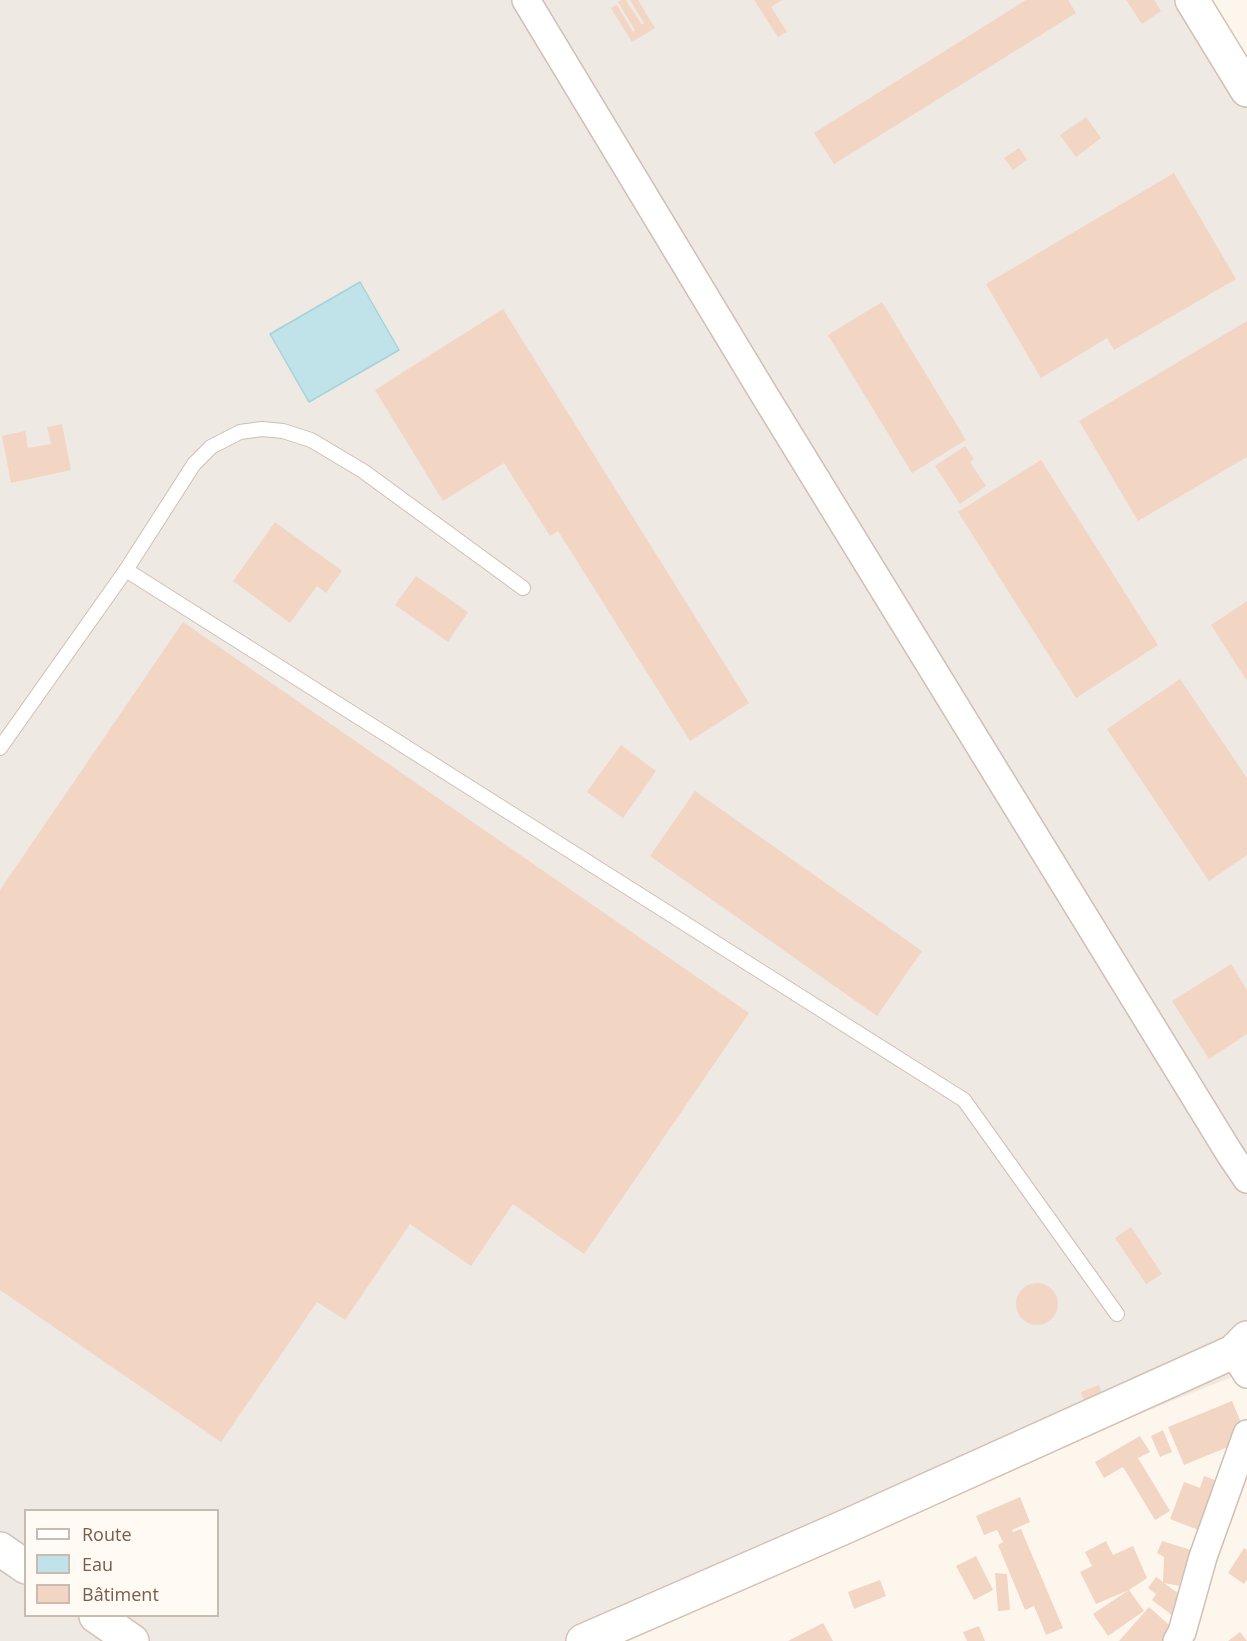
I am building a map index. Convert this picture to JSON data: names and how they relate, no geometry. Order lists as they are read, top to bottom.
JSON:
{
  "legend": ["Route", "Eau", "Bâtiment"]
}
